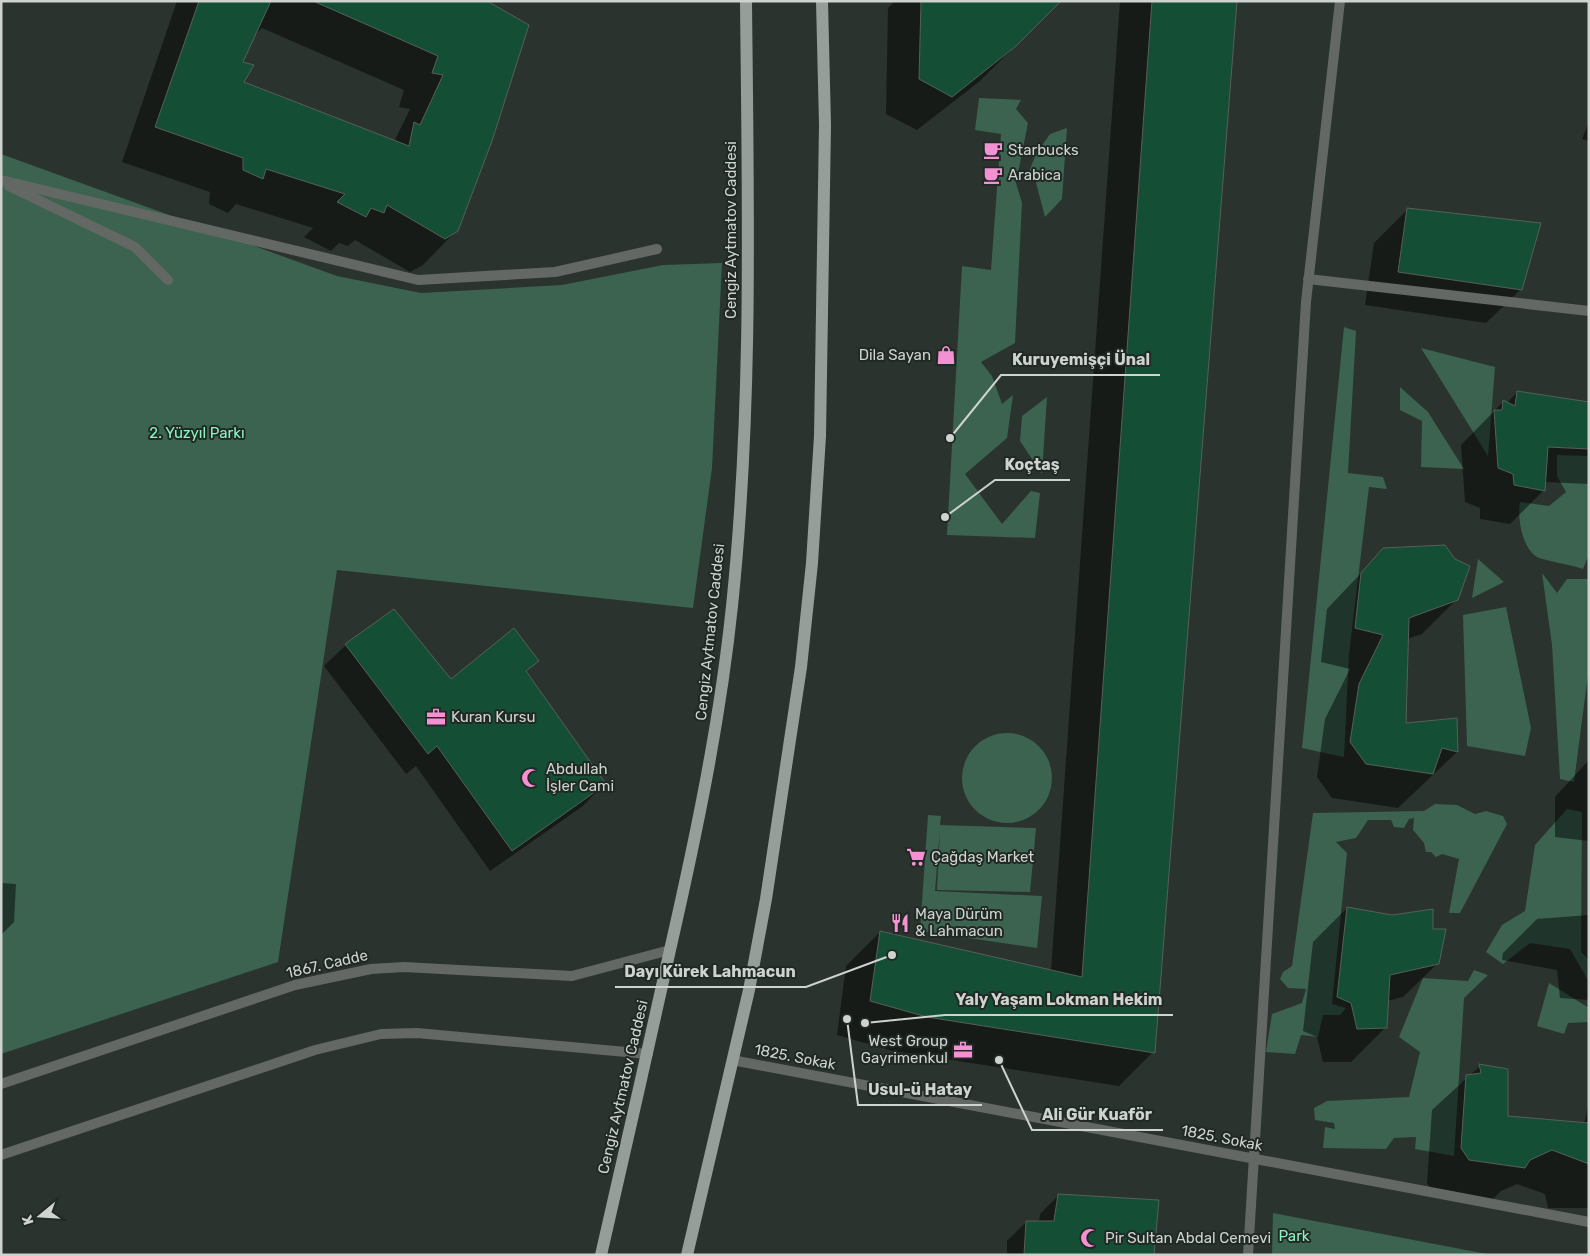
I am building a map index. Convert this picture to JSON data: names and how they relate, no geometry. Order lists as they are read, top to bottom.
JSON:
{
  "streets": {
    "main road": ["Cengiz Aytmatov Caddesi"],
    "street": ["1867. Cadde", "1825. Sokak"]
  },
  "crossings": [
    ["Cengiz Aytmatov Caddesi", "1867. Cadde"]
  ],
  "parks": ["2. Yüzyıl Parkı", "Park"],
  "places": {
    "cafe": ["Starbucks", "Arabica"],
    "shop": ["Dila Sayan"],
    "other": [
      "Kuruyemişçi Ünal",
      "Koçtaş",
      "Dayı Kürek Lahmacun",
      "Usul-ü Hatay",
      "Yaly Yaşam Lokman Hekim",
      "Ali Gür Kuaför"
    ],
    "office": ["Kuran Kursu", "West Group Gayrimenkul"],
    "mosque": ["Abdullah İşler Cami", "Pir Sultan Abdal Cemevi"],
    "supermarket": ["Çağdaş Market"],
    "restaurant": ["Maya Dürüm & Lahmacun"]
  },
  "north": "left"
}
